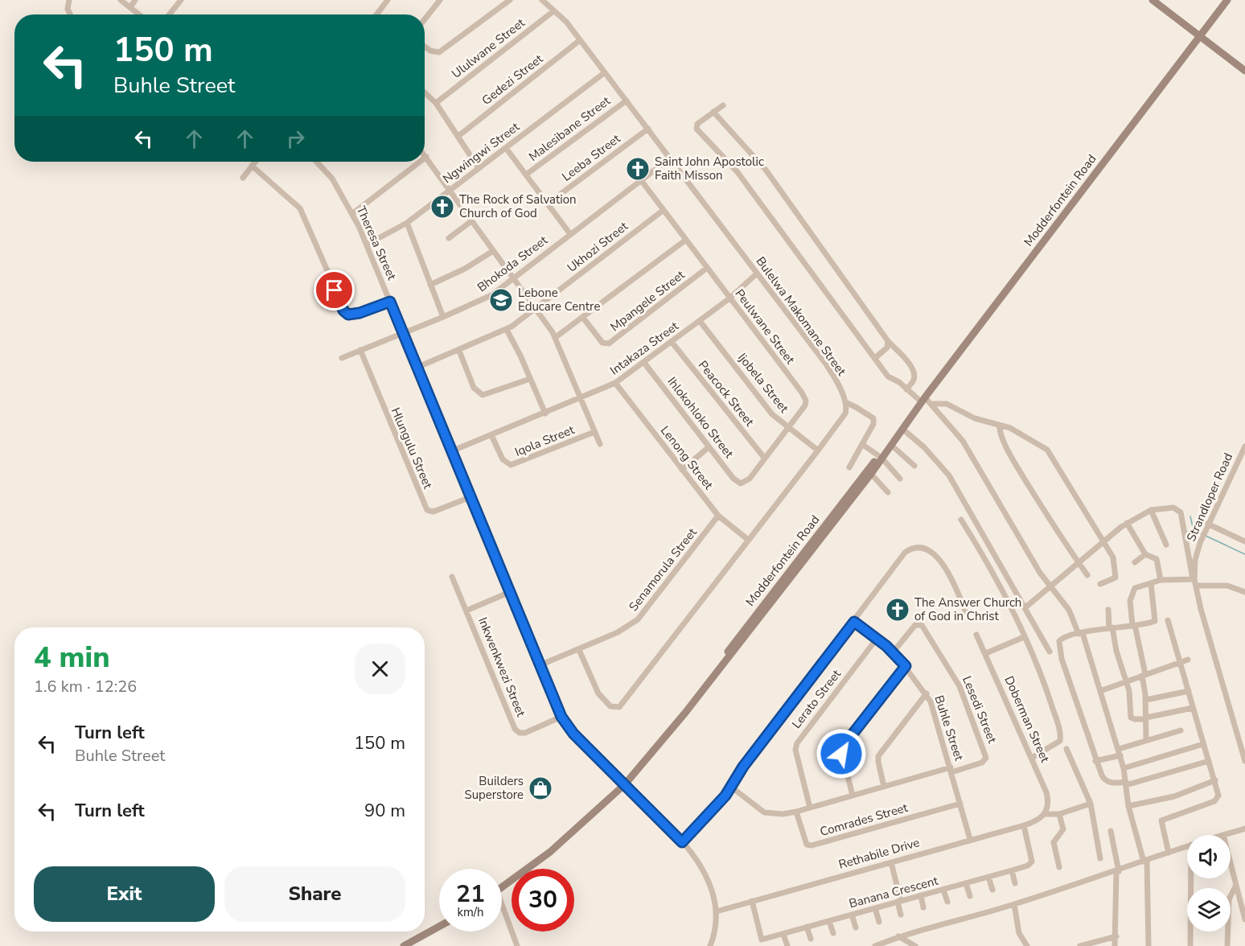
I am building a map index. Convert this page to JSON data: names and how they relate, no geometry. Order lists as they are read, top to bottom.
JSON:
{
  "streets": {
    "main road": ["Modderfontein Road"],
    "street": [
      "Ululwane Street",
      "Gedezi Street",
      "Malesibane Street",
      "Ngwingwi Street",
      "Leeba Street",
      "Theresa Street",
      "Ukhozi Street",
      "Bhokoda Street",
      "Mpangele Street",
      "Bulelwa Makomane Street",
      "Peulwane Street",
      "Intakaza Street",
      "Ijobela Street",
      "Peacock Street",
      "Ihlokohloko Street",
      "Iqola Street",
      "Hlungulu Street",
      "Lenong Street",
      "Strandloper Road",
      "Senamorula Street",
      "Inkwenkwezi Street",
      "Lerato Street",
      "Lesedi Street",
      "Doberman Street",
      "Buhle Street",
      "Comrades Street",
      "Rethabile Drive",
      "Banana Crescent"
    ]
  },
  "crossings": [
    ["Ululwane Street", "Bulelwa Makomane Street"],
    ["Gedezi Street", "Bulelwa Makomane Street"],
    ["Malesibane Street", "Bulelwa Makomane Street"],
    ["Ngwingwi Street", "Theresa Street"],
    ["Ngwingwi Street", "Bulelwa Makomane Street"],
    ["Leeba Street", "Bulelwa Makomane Street"],
    ["Modderfontein Road", "Theresa Street"],
    ["Theresa Street", "Ukhozi Street"],
    ["Theresa Street", "Bhokoda Street"],
    ["Theresa Street", "Intakaza Street"],
    ["Theresa Street", "Hlungulu Street"],
    ["Theresa Street", "Senamorula Street"],
    ["Theresa Street", "Inkwenkwezi Street"],
    ["Theresa Street", "Rethabile Drive"],
    ["Ukhozi Street", "Peulwane Street"],
    ["Bhokoda Street", "Bulelwa Makomane Street"],
    ["Bhokoda Street", "Peulwane Street"],
    ["Mpangele Street", "Peulwane Street"],
    ["Bulelwa Makomane Street", "Intakaza Street"],
    ["Peulwane Street", "Intakaza Street"],
    ["Peulwane Street", "Ijobela Street"],
    ["Peulwane Street", "Peacock Street"],
    ["Peulwane Street", "Ihlokohloko Street"],
    ["Intakaza Street", "Ijobela Street"],
    ["Intakaza Street", "Peacock Street"],
    ["Intakaza Street", "Ihlokohloko Street"],
    ["Intakaza Street", "Iqola Street"],
    ["Intakaza Street", "Lenong Street"],
    ["Lenong Street", "Senamorula Street"],
    ["Lerato Street", "Buhle Street"],
    ["Lesedi Street", "Buhle Street"],
    ["Doberman Street", "Rethabile Drive"],
    ["Buhle Street", "Comrades Street"],
    ["Buhle Street", "Rethabile Drive"],
    ["Rethabile Drive", "Banana Crescent"]
  ],
  "places": {
    "church": ["Saint John Apostolic Faith Misson", "The Rock of Salvation Church of God", "The Answer Church of God in Christ"],
    "school or university": ["Lebone Educare Centre"],
    "shop": ["Builders Superstore"]
  },
  "page": {
    "turn": ["150 m", "Buhle Street"],
    "heading": ["4 min", "1.6 km · 12:26"],
    "list": [
      {
        "name": "Turn left",
        "note": "Buhle Street",
        "value": "150 m"
      },
      {
        "name": "Turn left",
        "value": "90 m"
      }
    ],
    "buttons": ["Exit", "Share"],
    "speed": "21 km/h",
    "limit": "30"
  }
}
